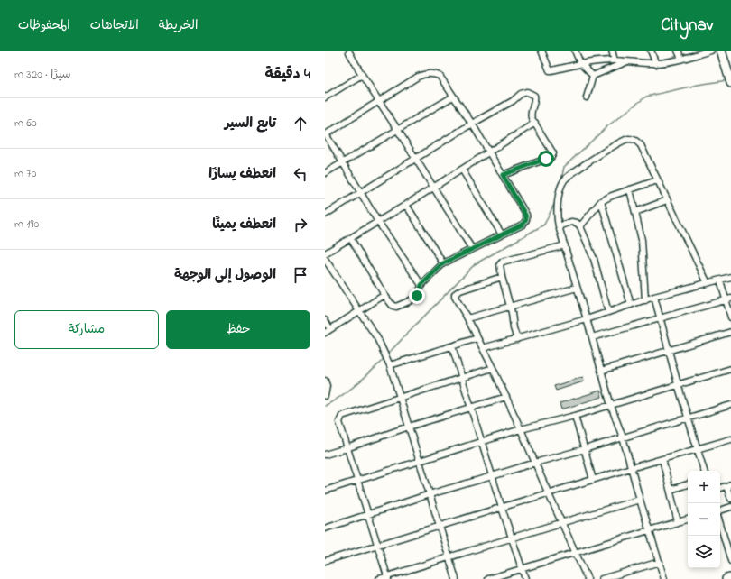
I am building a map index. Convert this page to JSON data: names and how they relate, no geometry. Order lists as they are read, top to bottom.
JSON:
{
  "page": {
    "header": "Citynav",
    "nav": ["الخريطة", "الاتجاهات", "المحفوظات"],
    "heading": ["4 دقيقة", "سيرًا · 320 m"],
    "list": [
      ["تابع السير", "60 m"],
      ["انعطف يسارًا", "70 m"],
      ["انعطف يمينًا", "190 m"],
      "الوصول إلى الوجهة"
    ],
    "buttons": ["حفظ", "مشاركة"],
    "map_buttons": ["+", "−"]
  }
}
